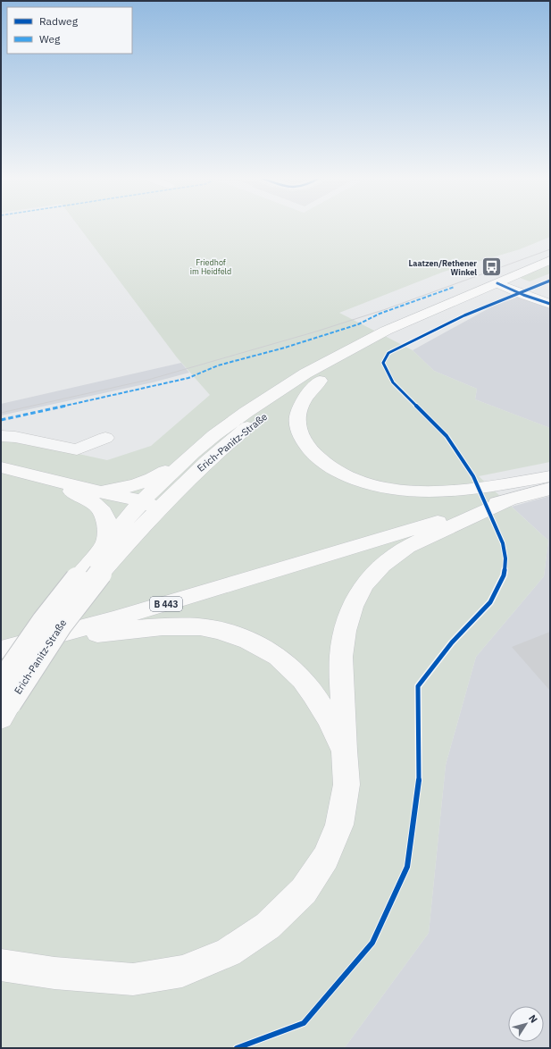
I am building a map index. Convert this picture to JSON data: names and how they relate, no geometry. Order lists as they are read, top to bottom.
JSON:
{
  "streets": {
    "main road": ["Erich-Panitz-Straße", "B 443"]
  },
  "parks": ["Friedhof im Heidfeld"],
  "places": {
    "bus stop": ["Laatzen/Rethener Winkel"]
  },
  "legend": ["Radweg", "Weg"],
  "north": "top right"
}
